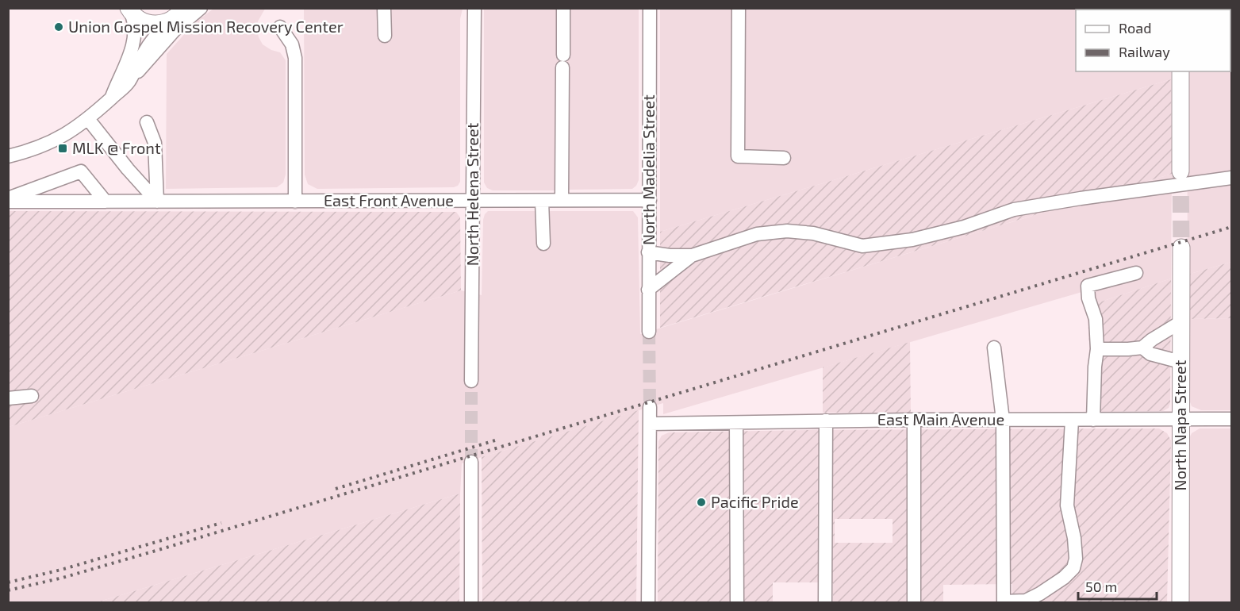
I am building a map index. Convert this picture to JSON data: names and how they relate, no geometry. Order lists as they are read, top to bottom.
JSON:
{
  "streets": {
    "main road": ["North Napa Street"],
    "street": [
      "North Madelia Street",
      "North Helena Street",
      "East Front Avenue",
      "East Main Avenue"
    ]
  },
  "crossings": [
    ["North Madelia Street", "East Front Avenue"],
    ["North Helena Street", "East Front Avenue"],
    ["East Main Avenue", "North Napa Street"]
  ],
  "places": {
    "other": ["Union Gospel Mission Recovery Center", "Pacific Pride"],
    "transit": ["MLK @ Front"]
  },
  "legend": ["Road", "Railway"],
  "scale_bar": "50 m"
}
